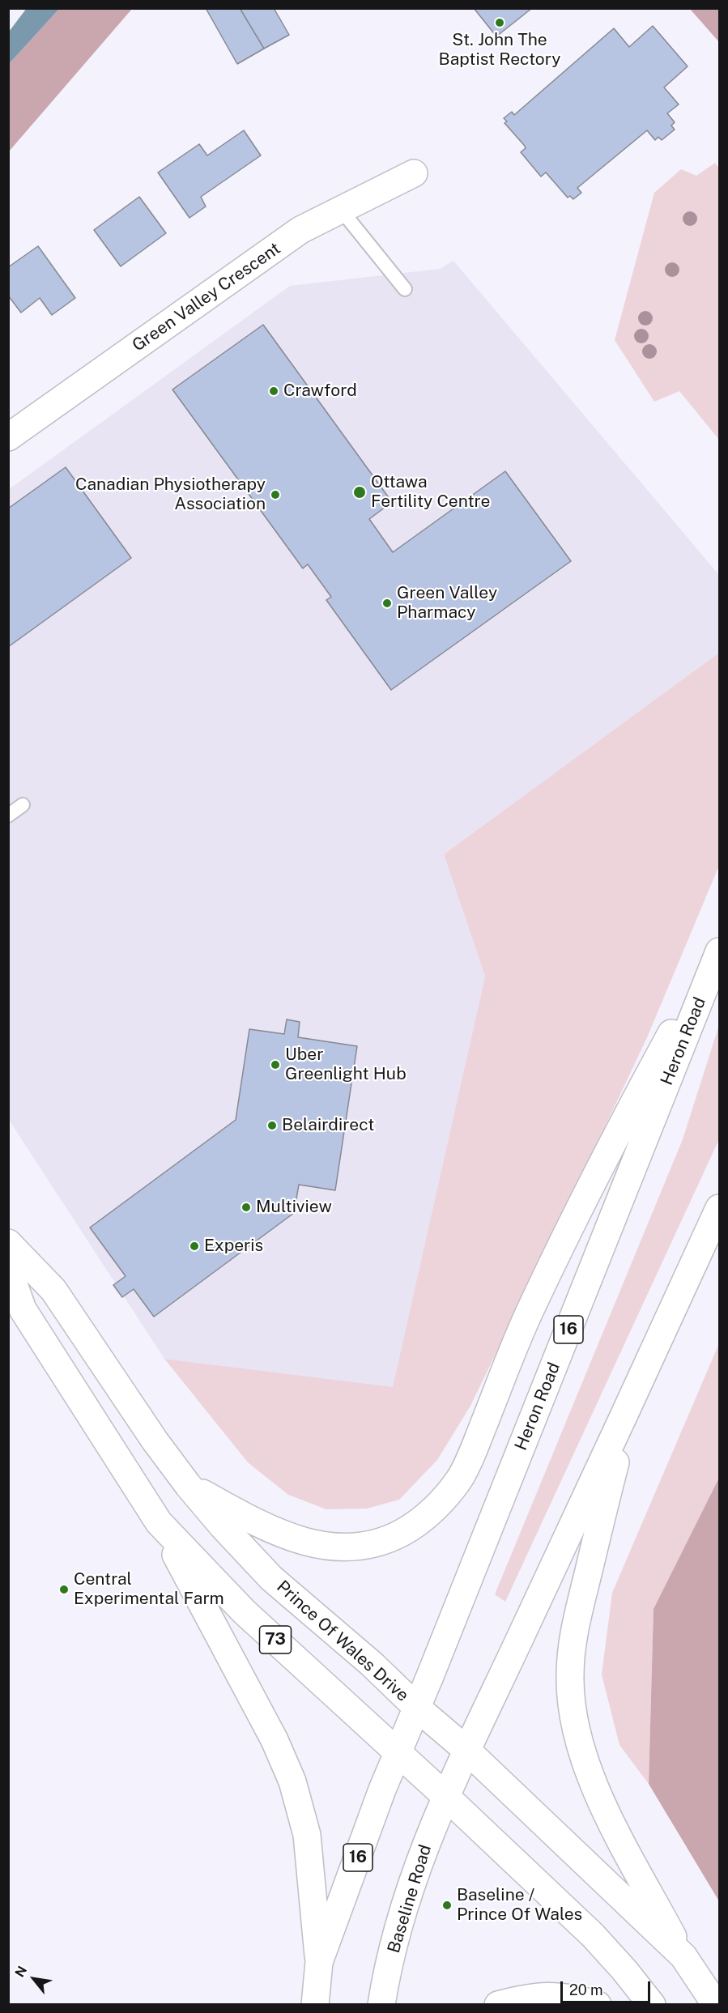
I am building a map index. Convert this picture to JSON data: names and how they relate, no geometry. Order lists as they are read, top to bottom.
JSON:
{
  "streets": {
    "main road": [
      "Green Valley Crescent",
      "Heron Road",
      "16",
      "73",
      "Prince Of Wales Drive",
      "Baseline Road"
    ]
  },
  "crossings": [
    ["Heron Road", "16"],
    ["Heron Road", "73"],
    ["Heron Road", "Prince Of Wales Drive"],
    ["16", "73"],
    ["73", "Baseline Road"]
  ],
  "places": [
    "St. John The Baptist Rectory",
    "Crawford",
    "Ottawa Fertility Centre",
    "Canadian Physiotherapy Association",
    "Green Valley Pharmacy",
    "Uber Greenlight Hub",
    "Belairdirect",
    "Multiview",
    "Experis",
    "Central Experimental Farm",
    "Baseline / Prince Of Wales"
  ],
  "scale_bar": "20 m",
  "north": "top left"
}
